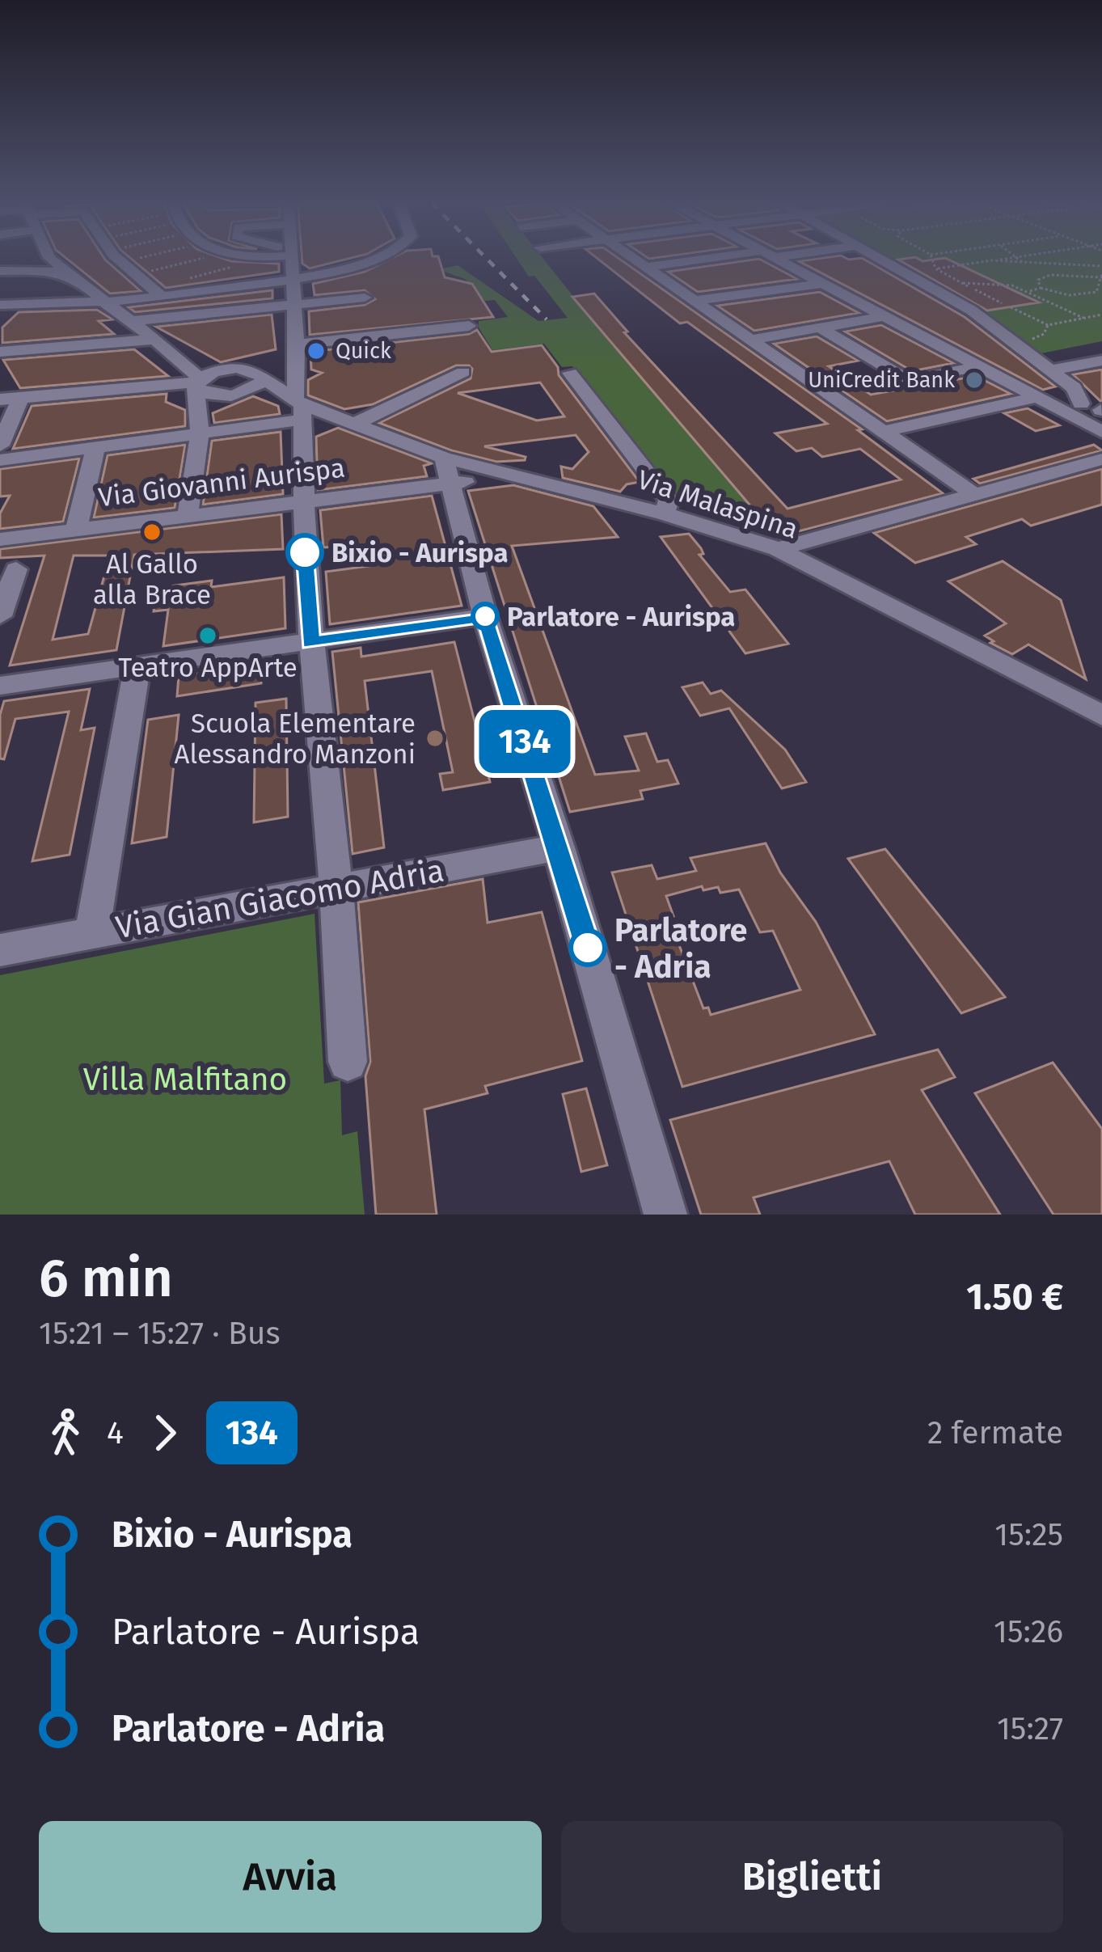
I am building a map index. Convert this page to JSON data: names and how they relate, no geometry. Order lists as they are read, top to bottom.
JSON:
{
  "streets": {
    "street": ["Via Giovanni Aurispa", "Via Malaspina", "Via Gian Giacomo Adria"]
  },
  "crossings": [
    ["Via Giovanni Aurispa", "Via Malaspina"]
  ],
  "parks": ["Villa Malfitano"],
  "places": [
    "Quick",
    "UniCredit Bank",
    "Al Gallo alla Brace",
    "Bixio - Aurispa",
    "Parlatore - Aurispa",
    "Teatro AppArte",
    "Scuola Elementare Alessandro Manzoni",
    "Parlatore - Adria"
  ],
  "lines": ["bus line 134"],
  "page": {
    "on_map": "134",
    "heading": ["6 min", "15:21 – 15:27 · Bus", "1.50 €"],
    "legs": ["4", "134", "2 fermate"],
    "list": [
      {
        "name": "Bixio - Aurispa",
        "value": "15:25"
      },
      {
        "name": "Parlatore - Aurispa",
        "value": "15:26"
      },
      {
        "name": "Parlatore - Adria",
        "value": "15:27"
      }
    ],
    "buttons": ["Avvia", "Biglietti"]
  }
}
